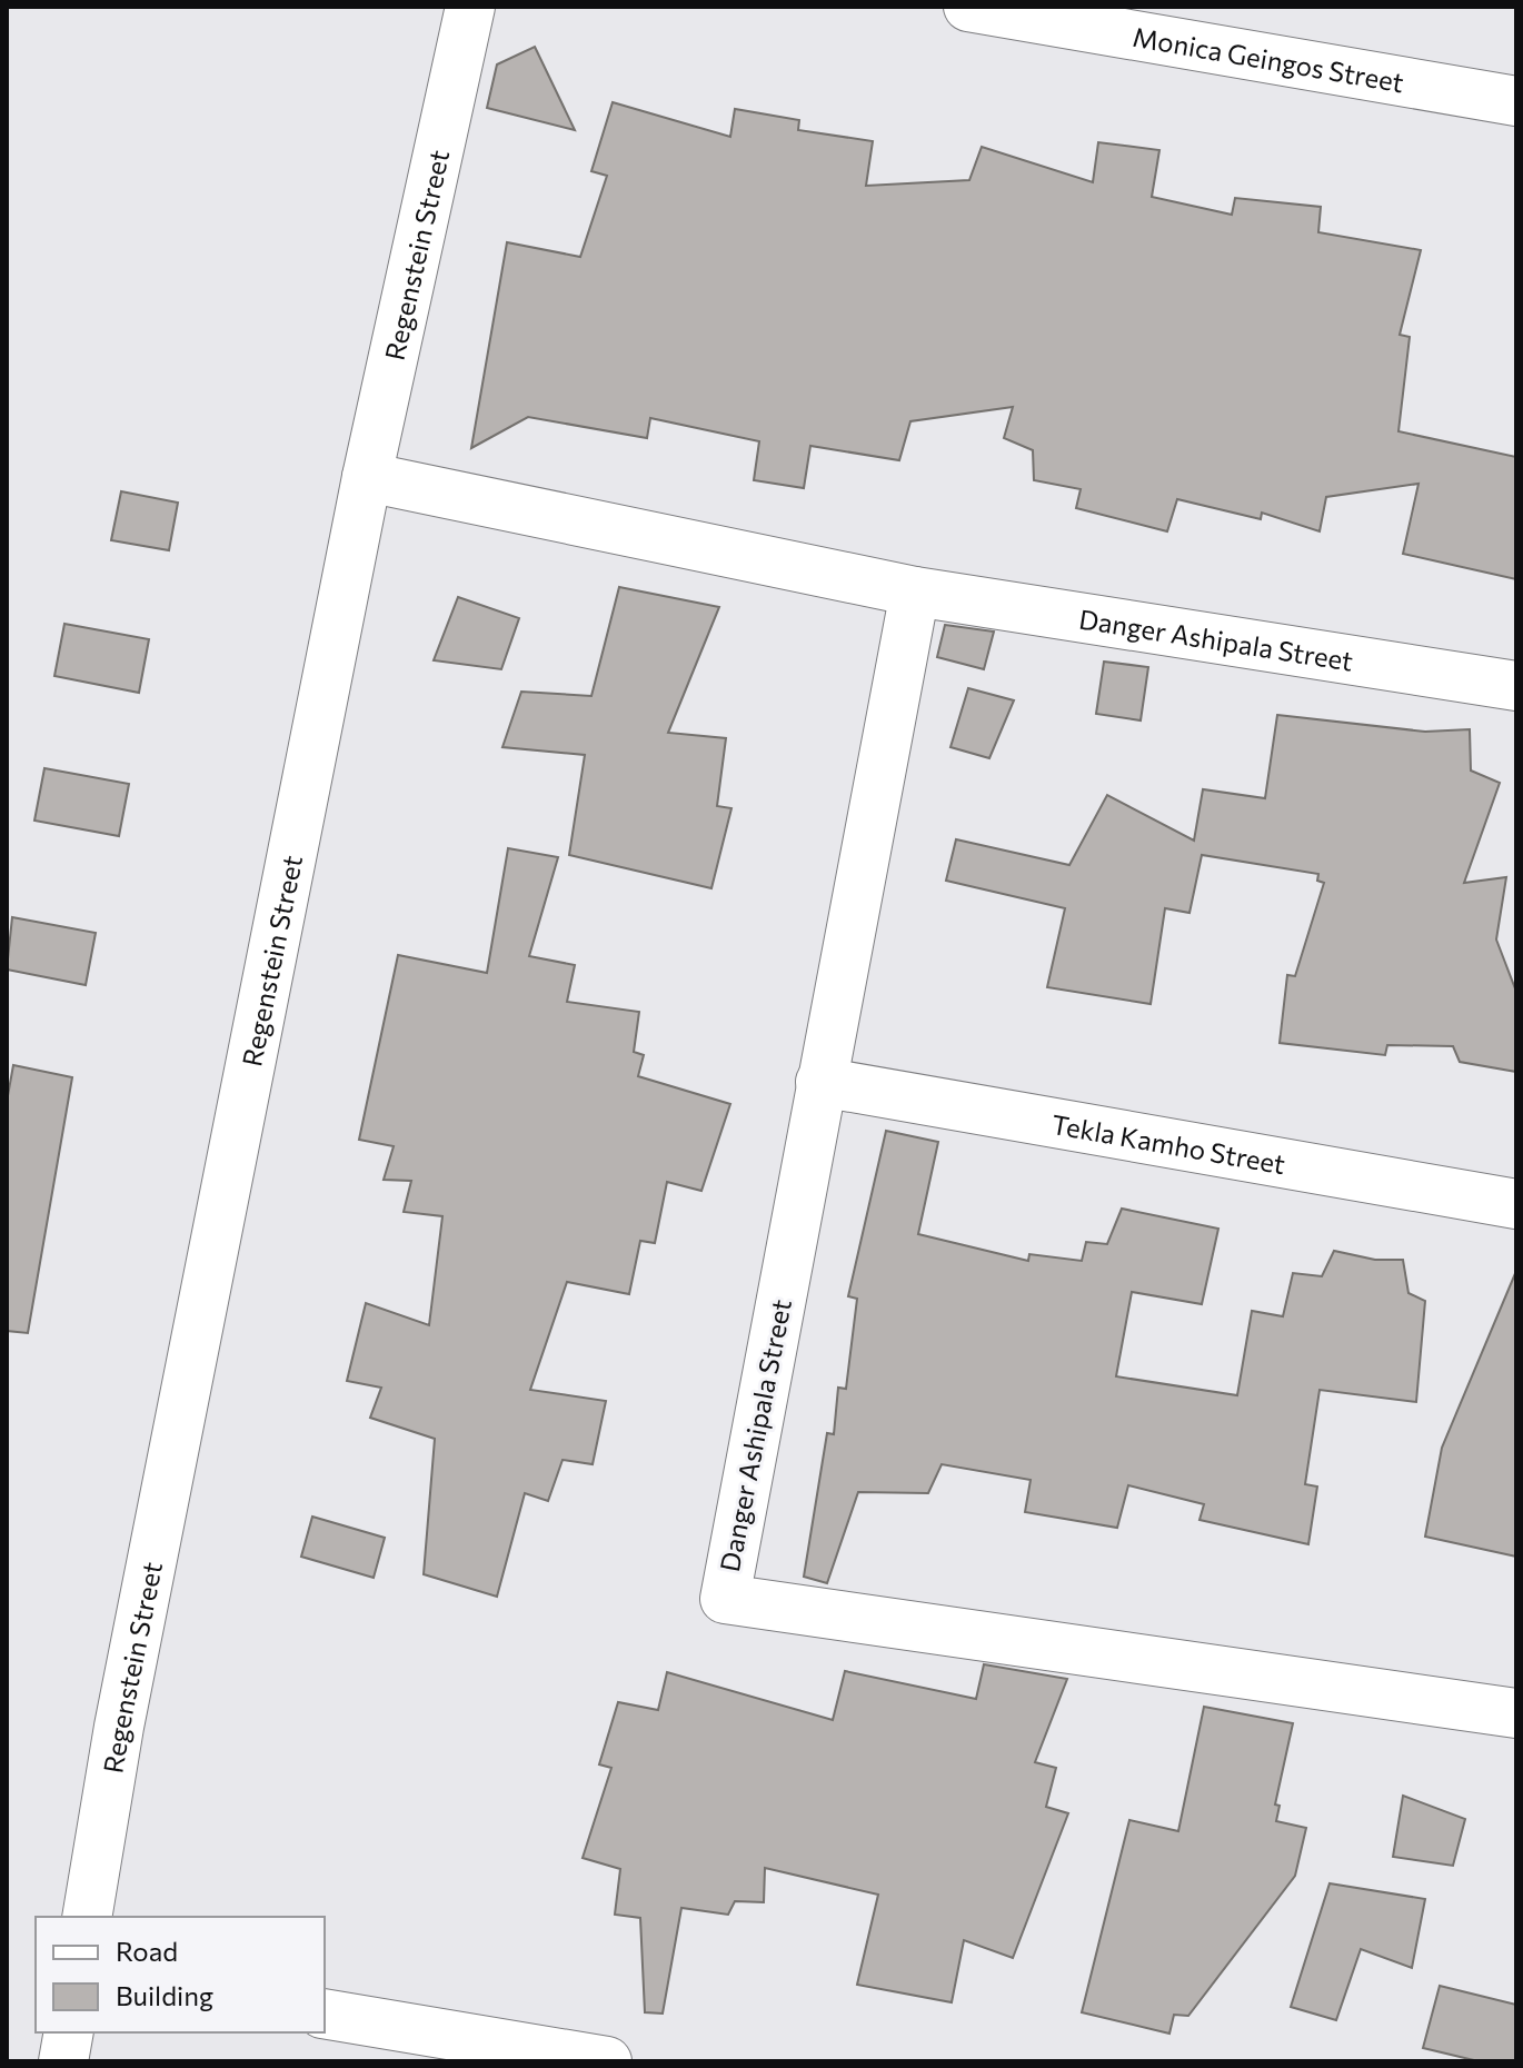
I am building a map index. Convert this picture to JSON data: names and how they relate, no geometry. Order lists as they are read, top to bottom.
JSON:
{
  "streets": {
    "street": [
      "Monica Geingos Street",
      "Regenstein Street",
      "Danger Ashipala Street",
      "Tekla Kamho Street"
    ]
  },
  "crossings": [
    ["Regenstein Street", "Danger Ashipala Street"],
    ["Danger Ashipala Street", "Tekla Kamho Street"]
  ],
  "legend": ["Road", "Building"]
}
